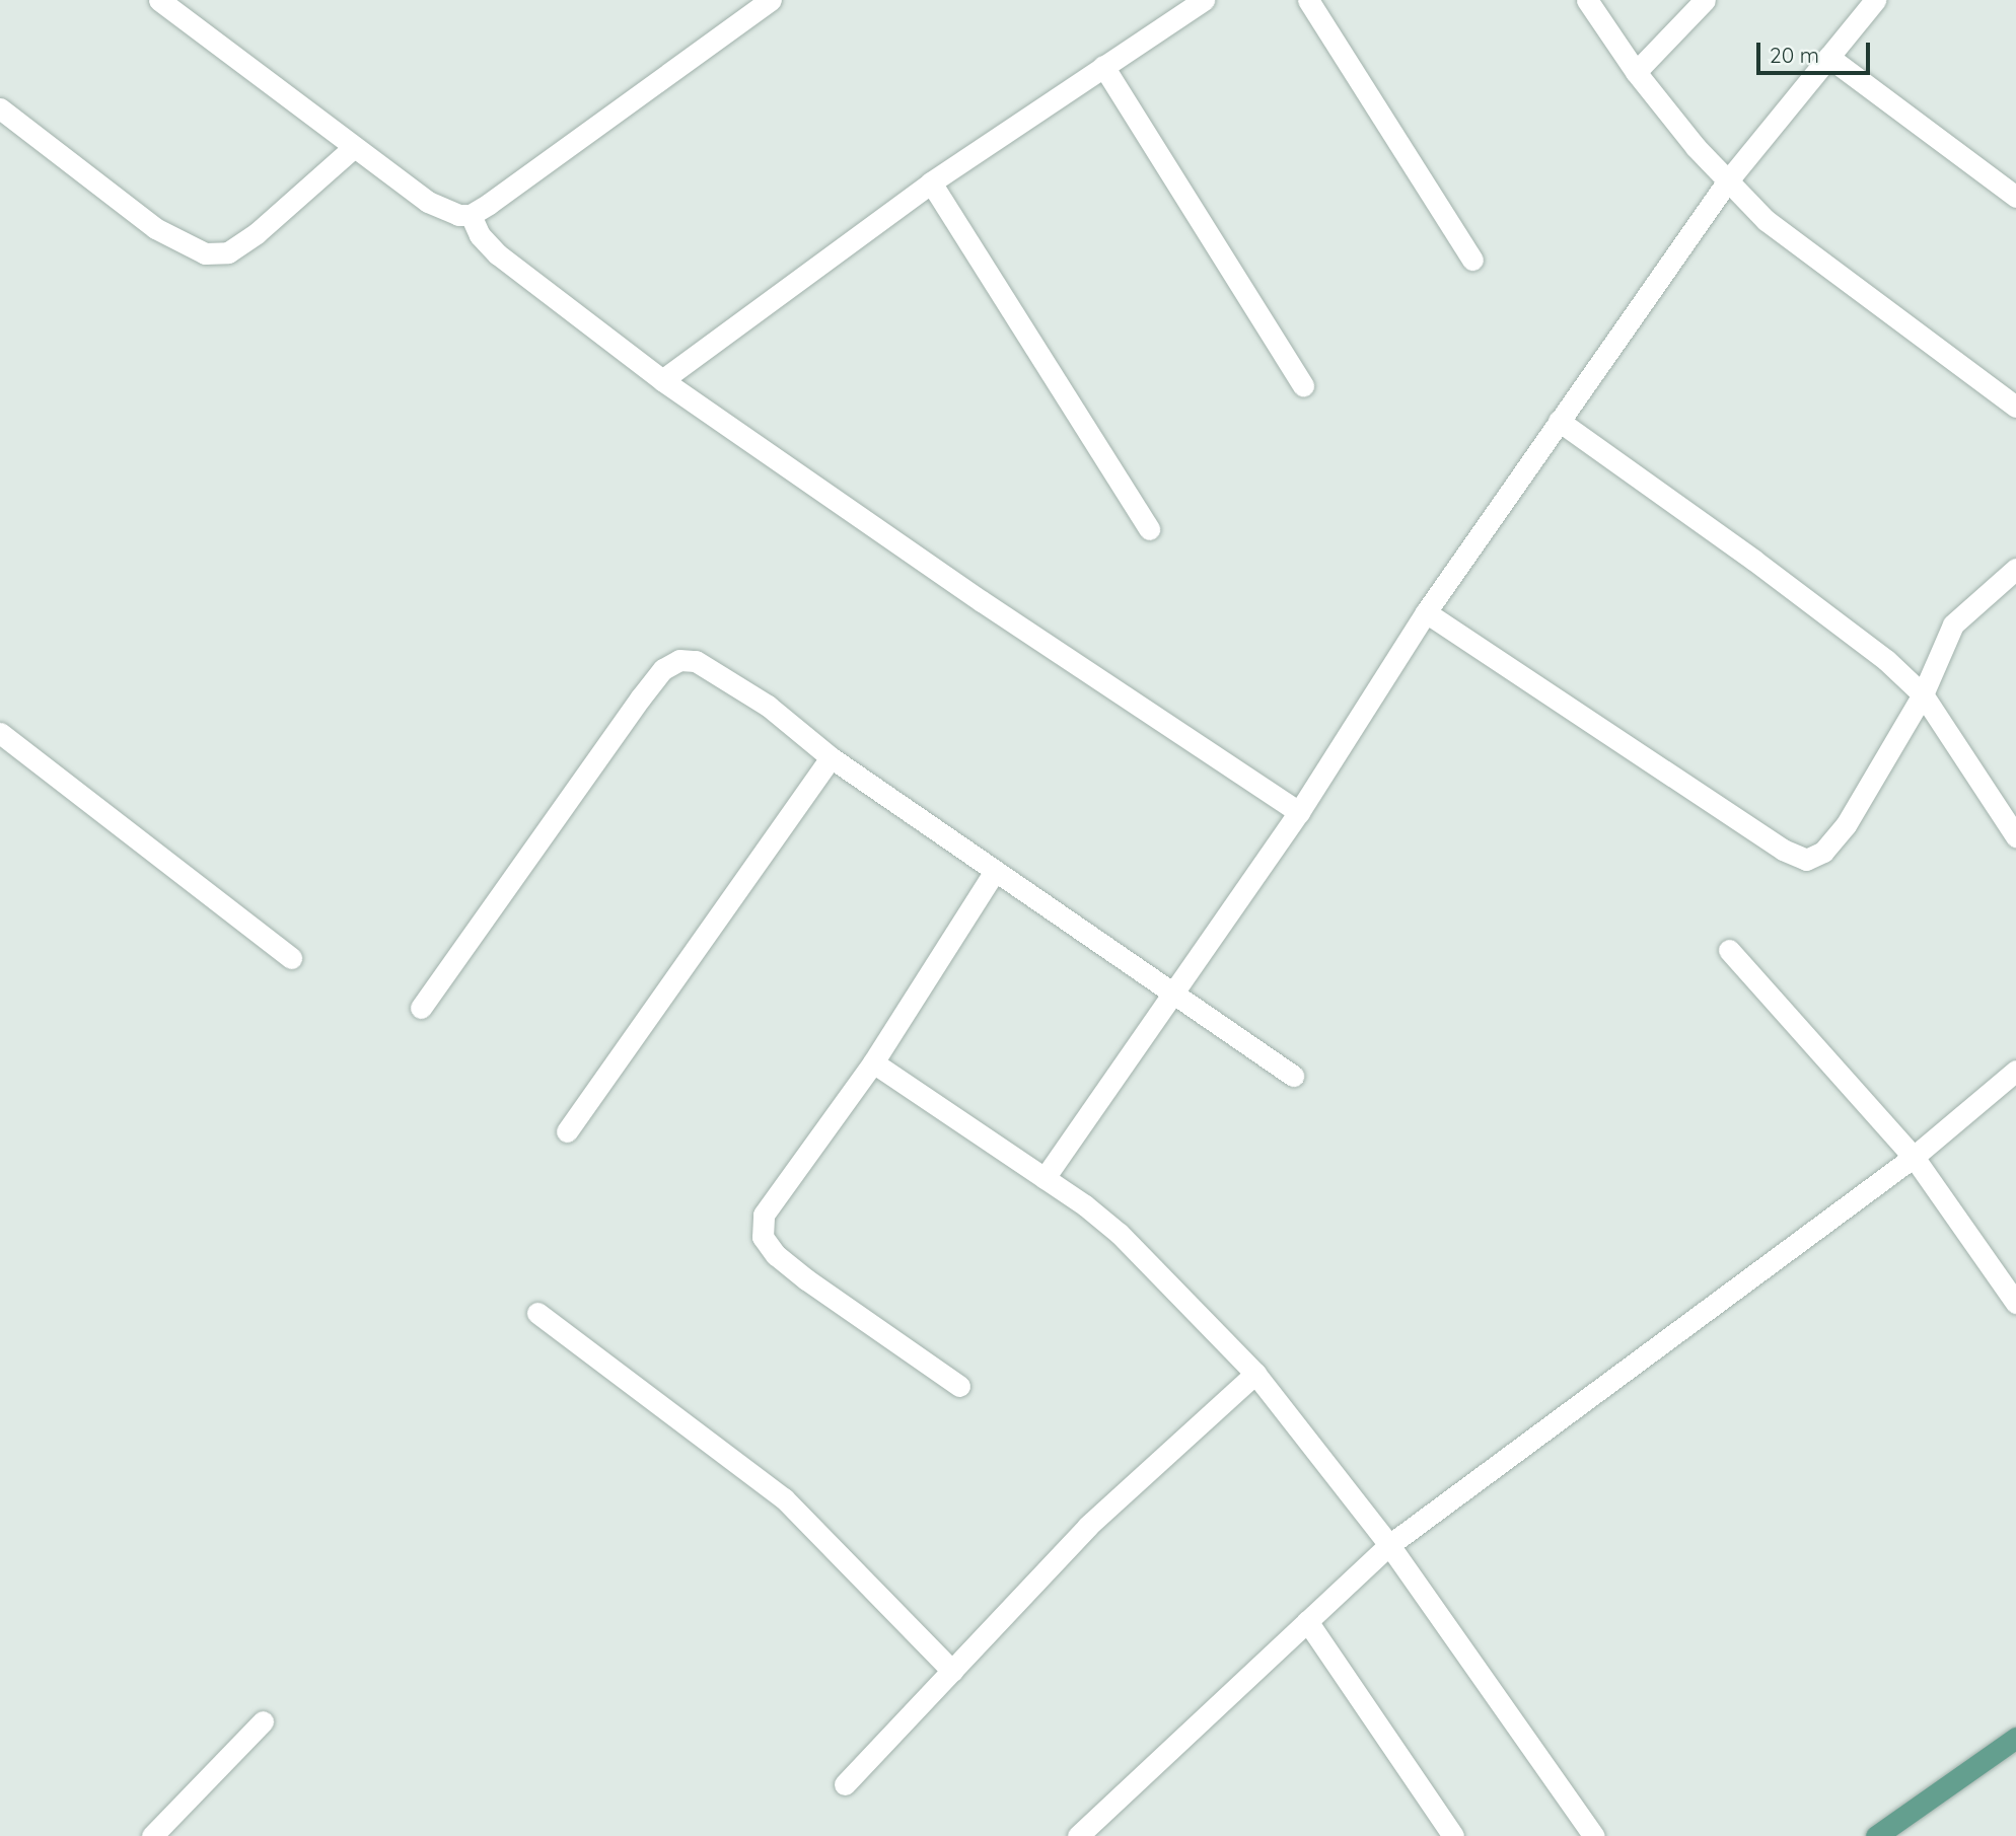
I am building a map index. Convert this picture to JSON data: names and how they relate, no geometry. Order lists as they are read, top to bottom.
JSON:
{
  "scale_bar": "20 m"
}
